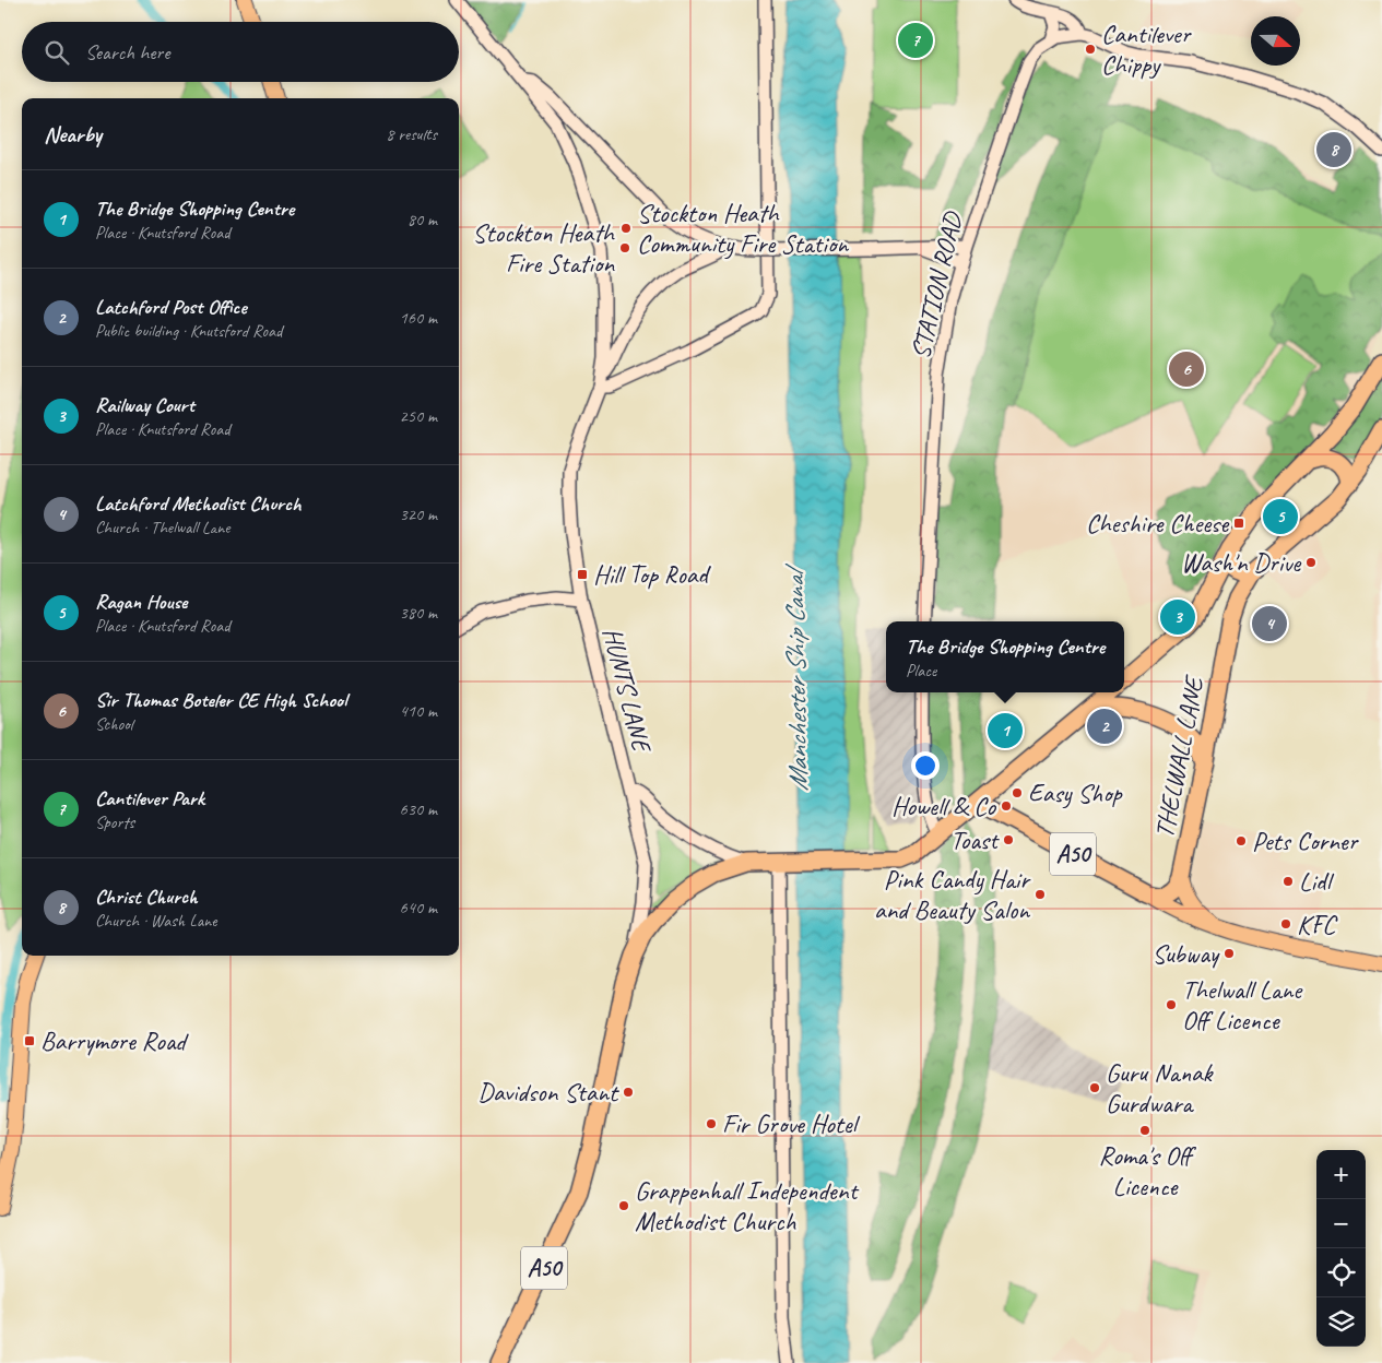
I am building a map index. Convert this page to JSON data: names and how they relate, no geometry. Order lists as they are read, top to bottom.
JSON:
{
  "streets": {
    "highway": ["THELWALL LANE", "A50"],
    "street": ["STATION ROAD", "HUNTS LANE"]
  },
  "crossings": [
    ["HUNTS LANE", "A50"],
    ["THELWALL LANE", "A50"]
  ],
  "water": ["Manchester Ship Canal"],
  "places": {
    "other": [
      "Cantilever Chippy",
      "Stockton Heath Community Fire Station",
      "Stockton Heath Fire Station",
      "Wash'n Drive",
      "Easy Shop",
      "Howell & Co",
      "Toast",
      "Pets Corner",
      "Lidl",
      "Pink Candy Hair and Beauty Salon",
      "KFC",
      "Subway",
      "Thelwall Lane Off Licence",
      "Guru Nanak Gurdwara",
      "Davidson Stant",
      "Fir Grove Hotel",
      "Roma's Off Licence",
      "Grappenhall Independent Methodist Church"
    ],
    "transit": ["Cheshire Cheese", "Hill Top Road", "Barrymore Road"]
  },
  "north": "right",
  "page": {
    "pins": [
      "7",
      "8",
      "6",
      "5",
      "3",
      "4",
      "2",
      "1"
    ],
    "search": "Search here",
    "heading": ["Nearby", "8 results"],
    "list": [
      {
        "mark": "1",
        "name": "The Bridge Shopping Centre",
        "note": "Place · Knutsford Road",
        "value": "80 m"
      },
      {
        "mark": "2",
        "name": "Latchford Post Office",
        "note": "Public building · Knutsford Road",
        "value": "160 m"
      },
      {
        "mark": "3",
        "name": "Railway Court",
        "note": "Place · Knutsford Road",
        "value": "250 m"
      },
      {
        "mark": "4",
        "name": "Latchford Methodist Church",
        "note": "Church · Thelwall Lane",
        "value": "320 m"
      },
      {
        "mark": "5",
        "name": "Ragan House",
        "note": "Place · Knutsford Road",
        "value": "380 m"
      },
      {
        "mark": "6",
        "name": "Sir Thomas Boteler CE High School",
        "note": "School",
        "value": "410 m"
      },
      {
        "mark": "7",
        "name": "Cantilever Park",
        "note": "Sports",
        "value": "630 m"
      },
      {
        "mark": "8",
        "name": "Christ Church",
        "note": "Church · Wash Lane",
        "value": "640 m"
      }
    ],
    "popup": ["The Bridge Shopping Centre", "Place"],
    "map_buttons": ["+", "−"]
  }
}
